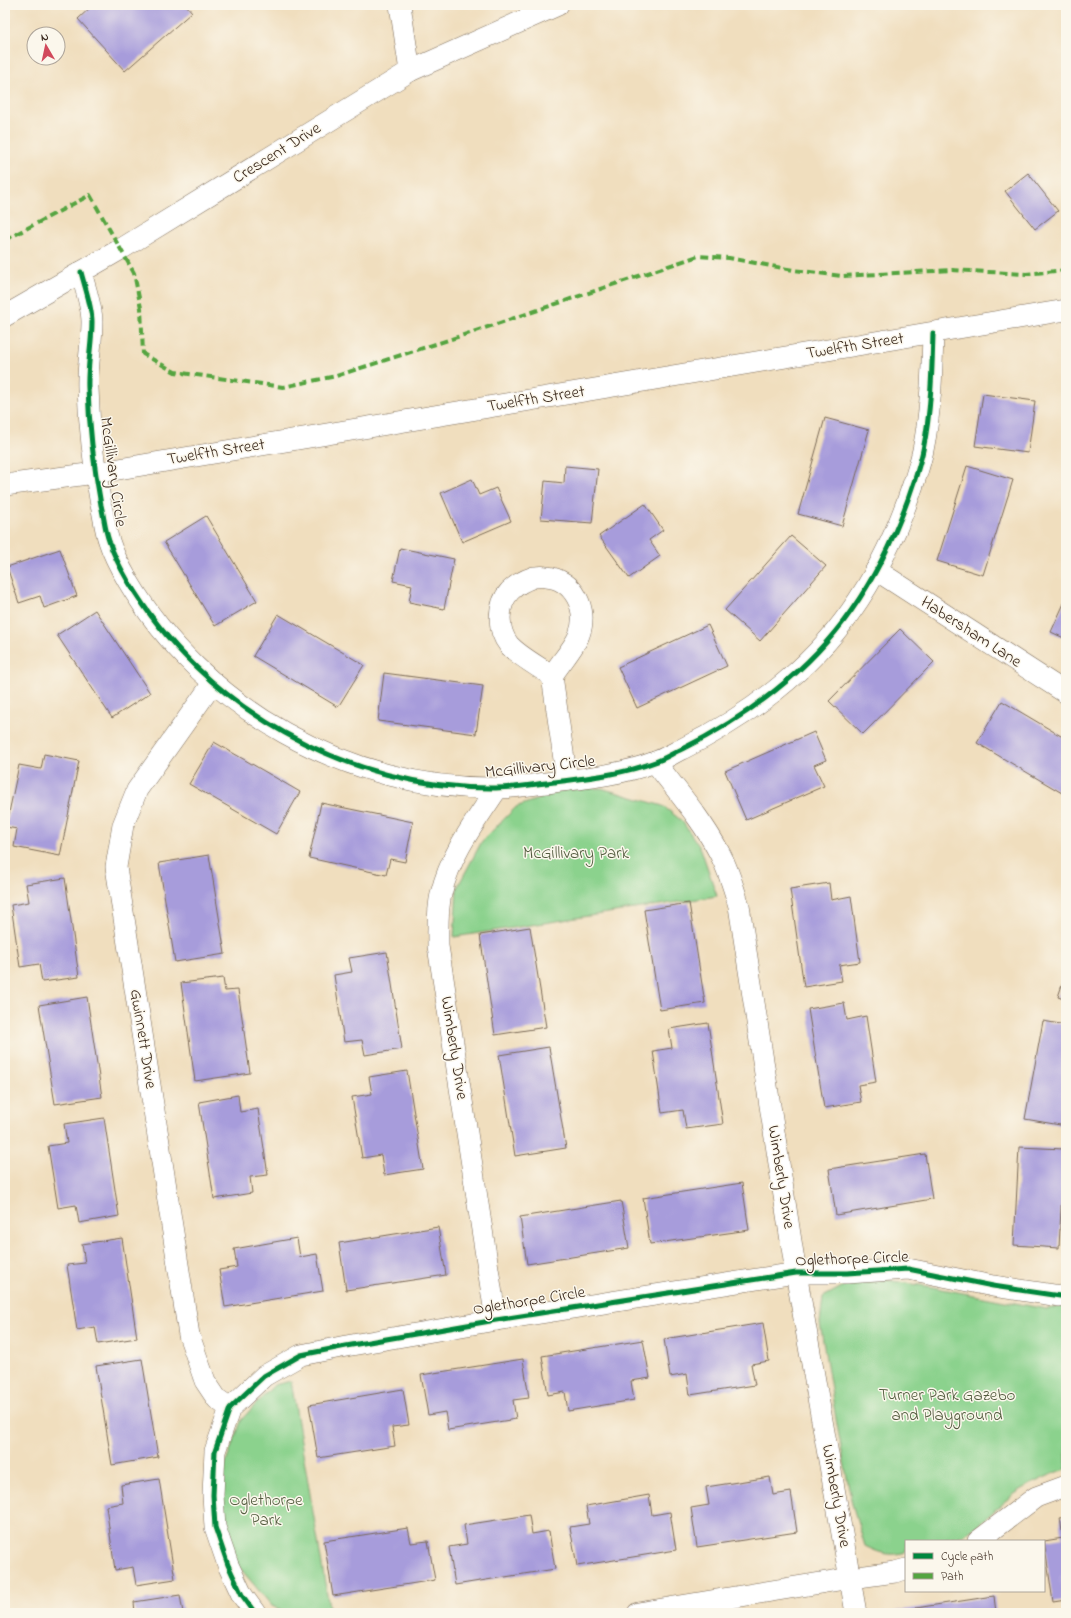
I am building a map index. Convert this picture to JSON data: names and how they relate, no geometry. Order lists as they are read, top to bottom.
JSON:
{
  "streets": {
    "street": [
      "Crescent Drive",
      "Twelfth Street",
      "McGillivary Circle",
      "Habersham Lane",
      "Gwinnett Drive",
      "Wimberly Drive",
      "Oglethorpe Circle"
    ]
  },
  "crossings": [
    ["Crescent Drive", "McGillivary Circle"],
    ["Twelfth Street", "McGillivary Circle"],
    ["McGillivary Circle", "Habersham Lane"],
    ["McGillivary Circle", "Gwinnett Drive"],
    ["McGillivary Circle", "Wimberly Drive"],
    ["Gwinnett Drive", "Oglethorpe Circle"],
    ["Wimberly Drive", "Oglethorpe Circle"]
  ],
  "parks": ["McGillivary Park", "Turner Park Gazebo and Playground", "Oglethorpe Park"],
  "legend": ["Cycle path", "Path"],
  "north": "top"
}
